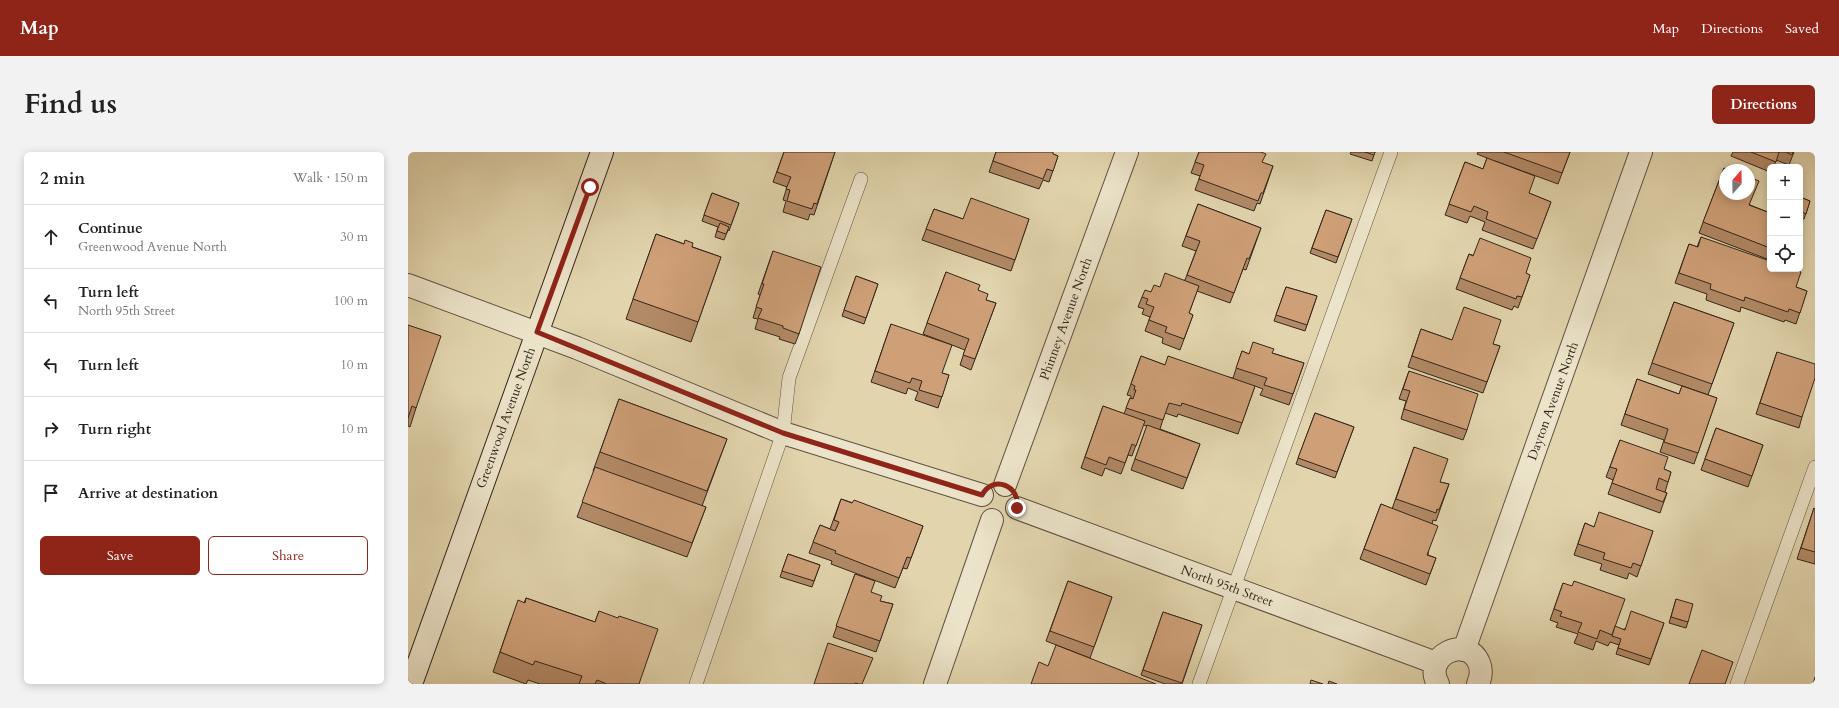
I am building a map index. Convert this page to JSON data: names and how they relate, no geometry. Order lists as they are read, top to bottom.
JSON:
{
  "streets": {
    "street": [
      "Phinney Avenue North",
      "Dayton Avenue North",
      "Greenwood Avenue North",
      "North 95th Street"
    ]
  },
  "crossings": [
    ["Phinney Avenue North", "North 95th Street"]
  ],
  "north": "top",
  "page": {
    "header": "Map",
    "nav": ["Map", "Directions", "Saved"],
    "title": "Find us",
    "buttons": [
      "Directions",
      ["Save", "Share"]
    ],
    "heading": ["2 min", "Walk · 150 m"],
    "map_buttons": ["+", "−"],
    "list": [
      ["Continue", "Greenwood Avenue North", "30 m"],
      ["Turn left", "North 95th Street", "100 m"],
      ["Turn left", "10 m"],
      ["Turn right", "10 m"],
      "Arrive at destination"
    ]
  }
}
